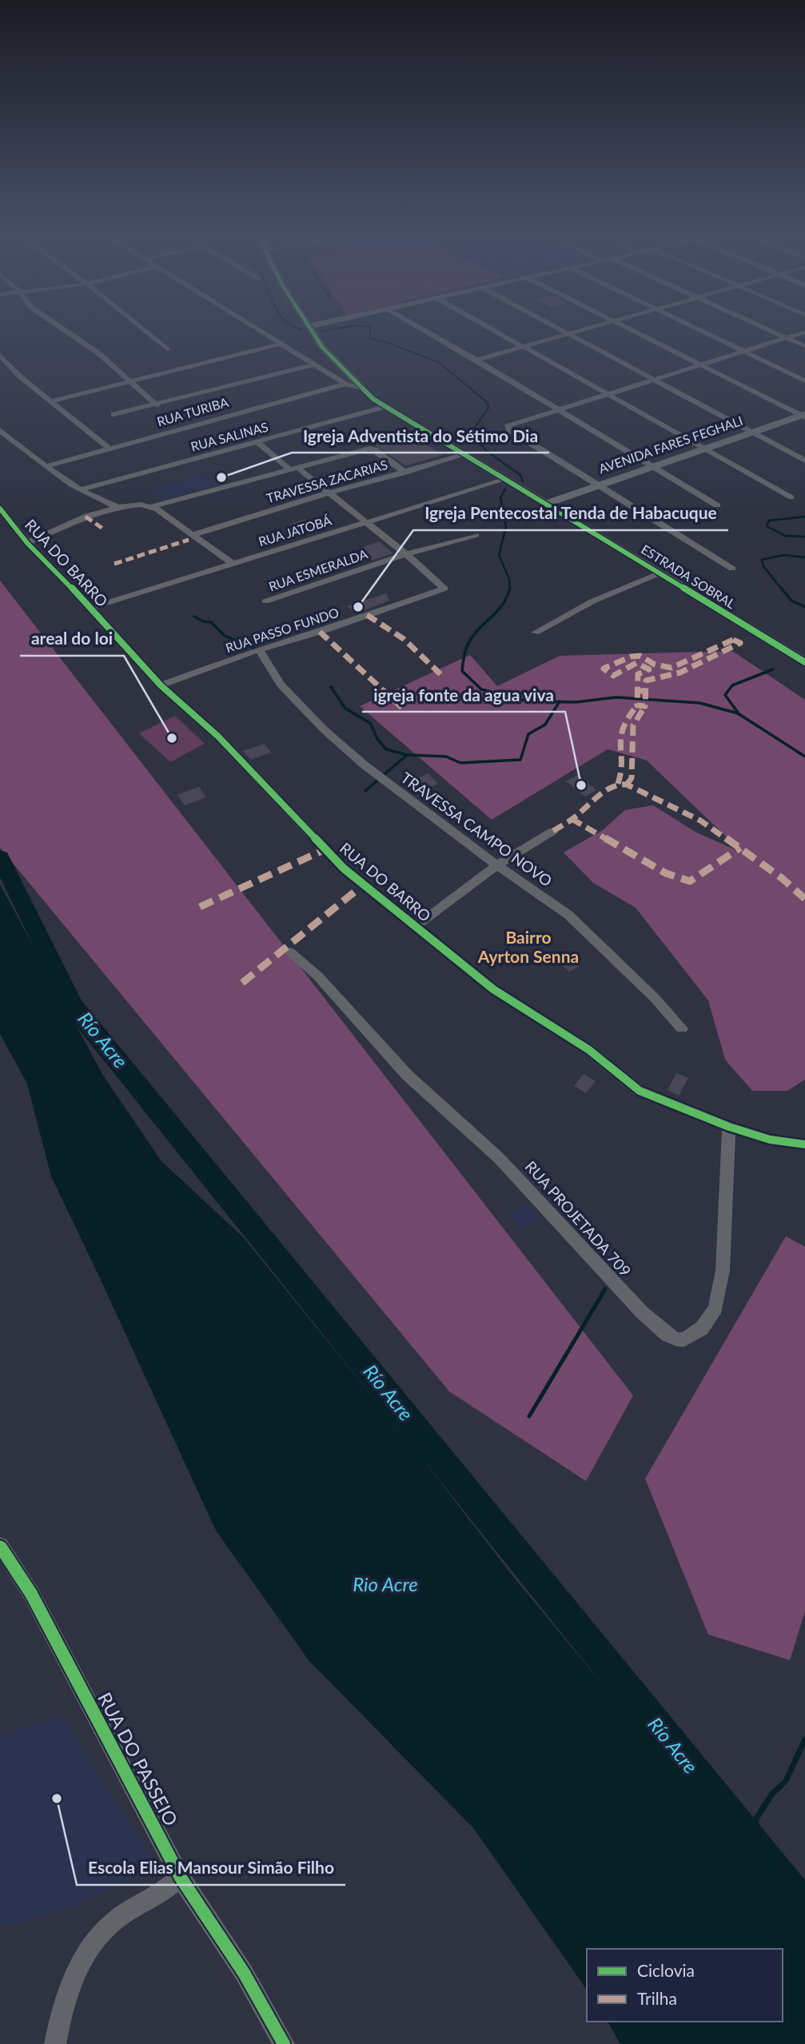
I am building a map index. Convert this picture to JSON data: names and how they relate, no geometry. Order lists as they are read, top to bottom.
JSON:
{
  "streets": {
    "street": [
      "RUA TURIBA",
      "RUA SALINAS",
      "AVENIDA FARES FEGHALI",
      "TRAVESSA ZACARIAS",
      "RUA JATOBÁ",
      "RUA DO BARRO",
      "RUA ESMERALDA",
      "ESTRADA SOBRAL",
      "RUA PASSO FUNDO",
      "TRAVESSA CAMPO NOVO",
      "RUA PROJETADA 709",
      "RUA DO PASSEIO"
    ]
  },
  "crossings": [
    ["RUA TURIBA", "ESTRADA SOBRAL"],
    ["RUA SALINAS", "ESTRADA SOBRAL"],
    ["AVENIDA FARES FEGHALI", "ESTRADA SOBRAL"],
    ["TRAVESSA ZACARIAS", "ESTRADA SOBRAL"],
    ["RUA JATOBÁ", "RUA DO BARRO"],
    ["RUA JATOBÁ", "ESTRADA SOBRAL"],
    ["RUA DO BARRO", "RUA PASSO FUNDO"],
    ["RUA DO BARRO", "RUA PROJETADA 709"],
    ["RUA ESMERALDA", "RUA PASSO FUNDO"],
    ["RUA PASSO FUNDO", "TRAVESSA CAMPO NOVO"]
  ],
  "districts": ["Bairro Ayrton Senna"],
  "water": ["Río Acre", "Rio Acre"],
  "places": [
    "Igreja Adventista do Sétimo Dia",
    "Igreja Pentecostal Tenda de Habacuque",
    "areal do loi",
    "igreja fonte da agua viva",
    "Escola Elias Mansour Simão Filho"
  ],
  "legend": ["Ciclovia", "Trilha"]
}
